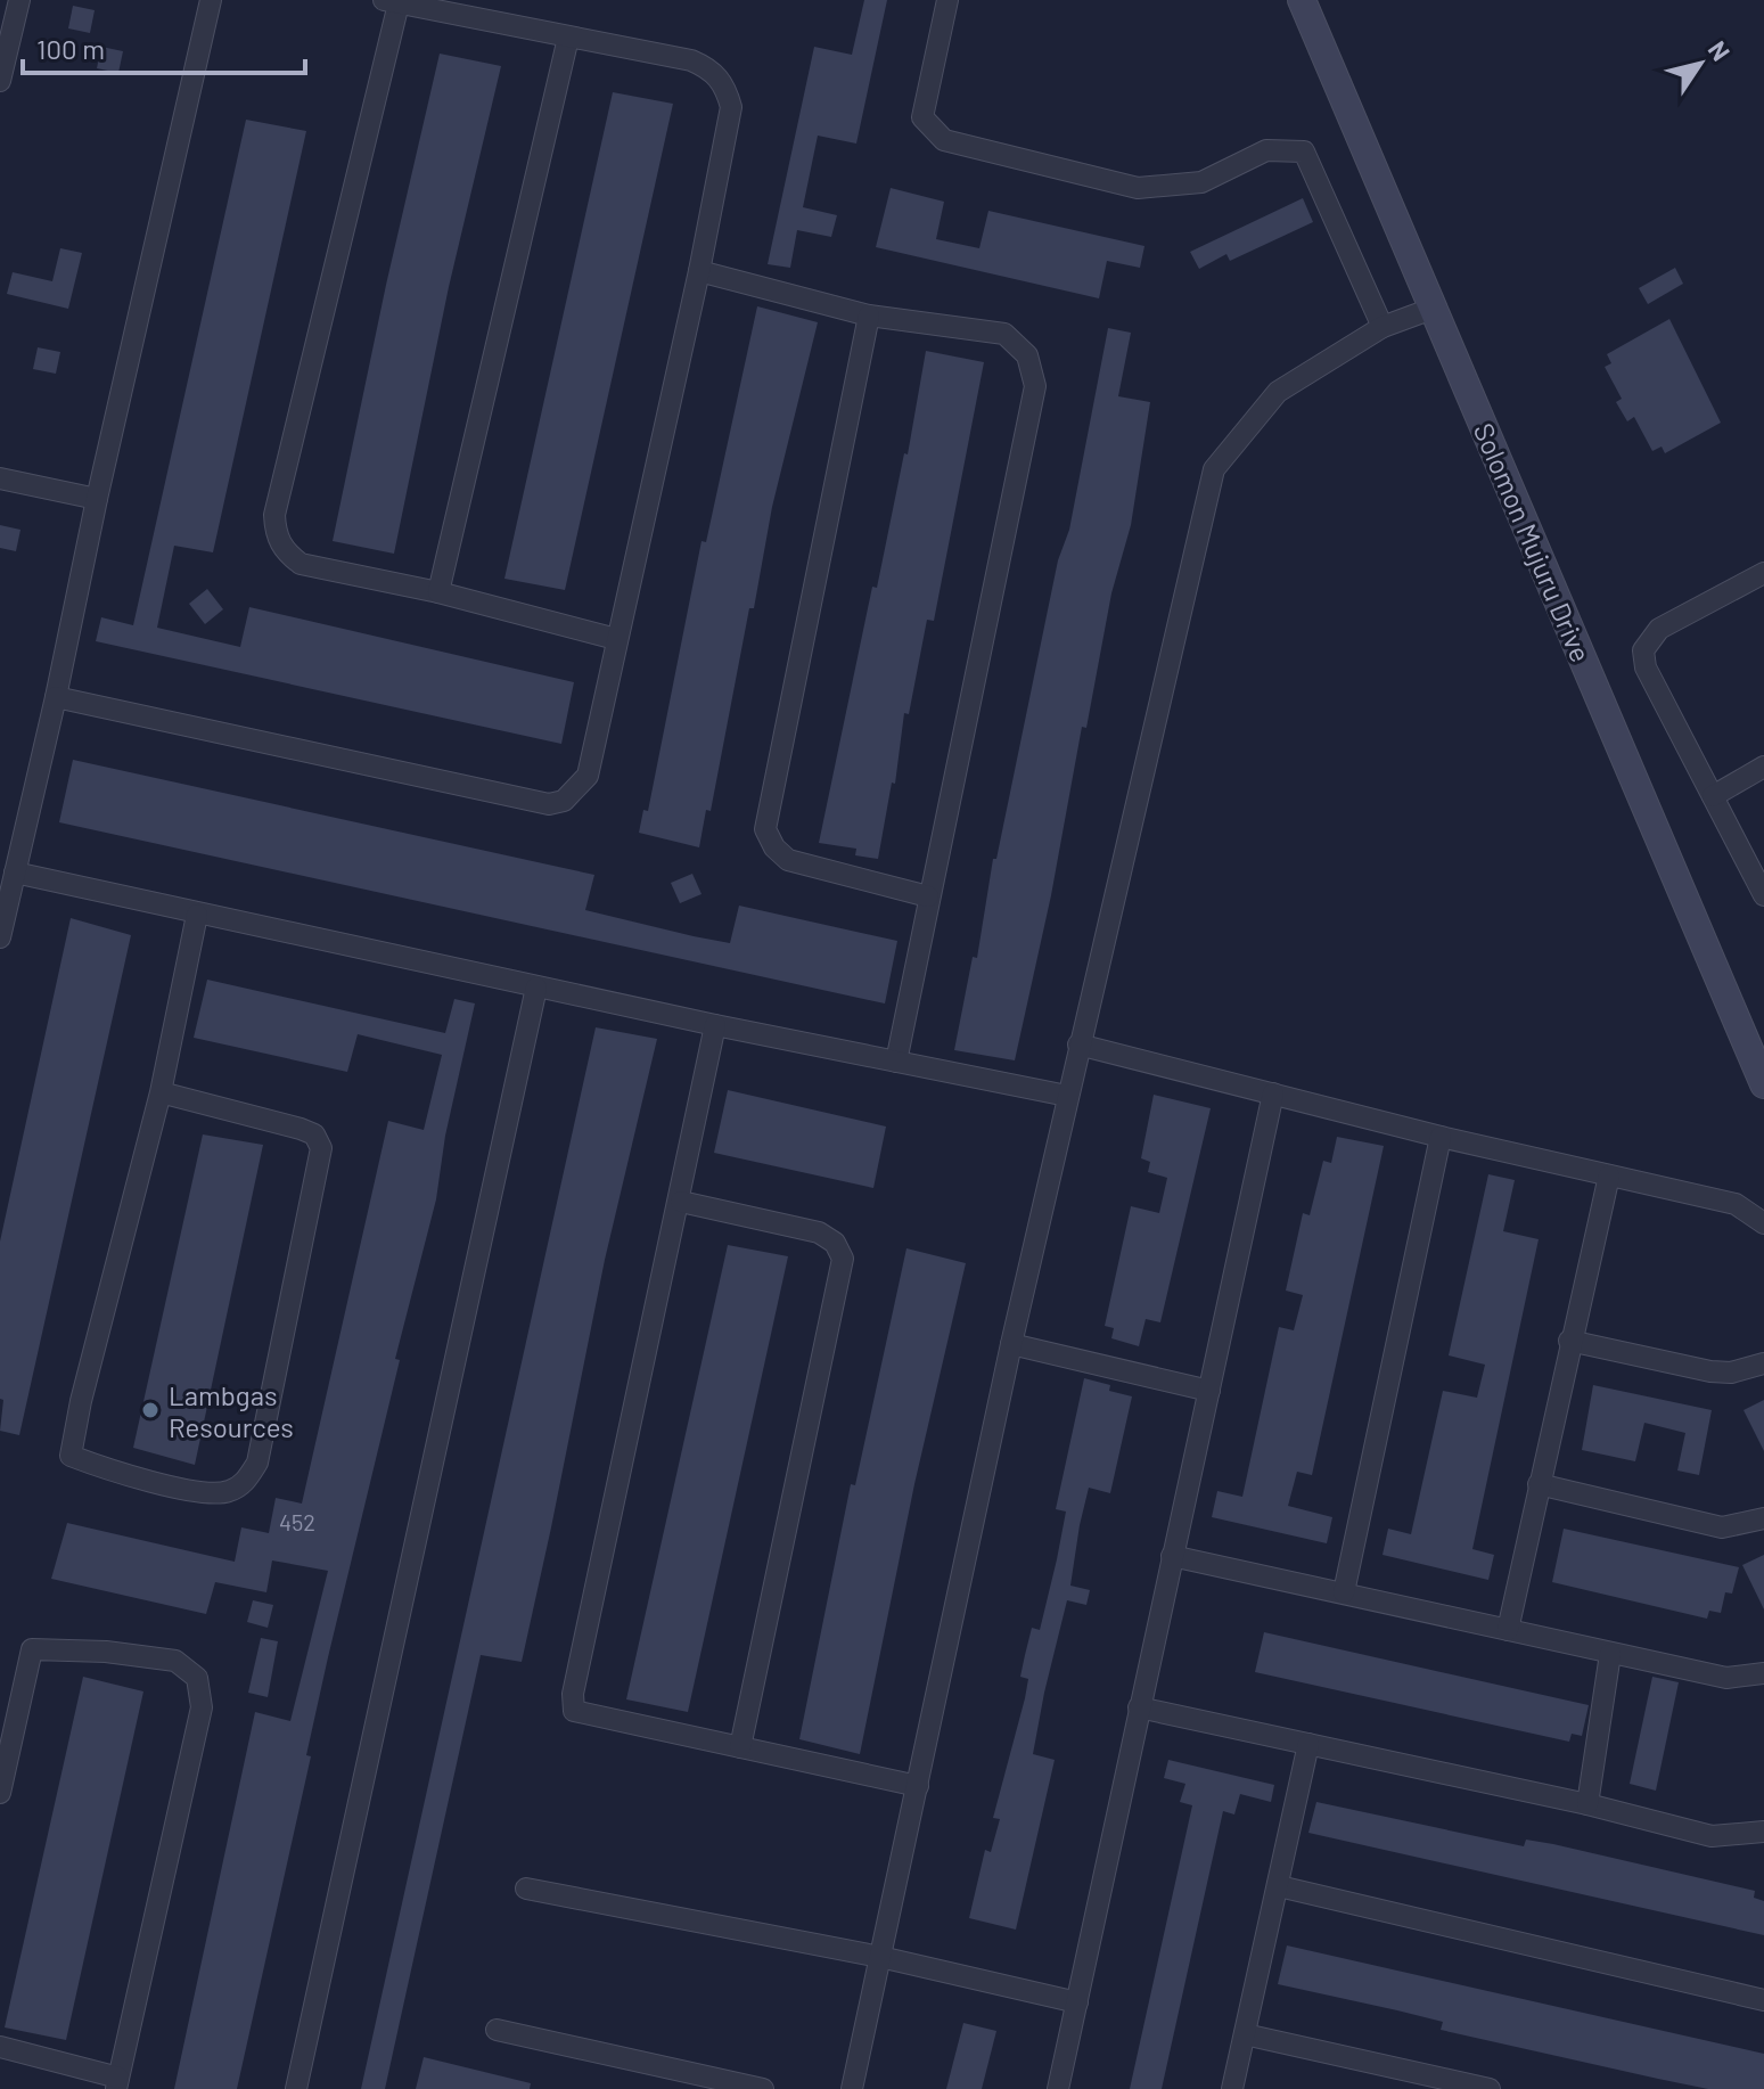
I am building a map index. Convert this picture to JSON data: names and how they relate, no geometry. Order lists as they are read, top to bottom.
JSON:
{
  "streets": {
    "street": ["Solomon Mujuru Drive"]
  },
  "places": ["Lambgas Resources"],
  "house_numbers": ["452"],
  "scale_bar": "100 m",
  "north": "top right"
}
